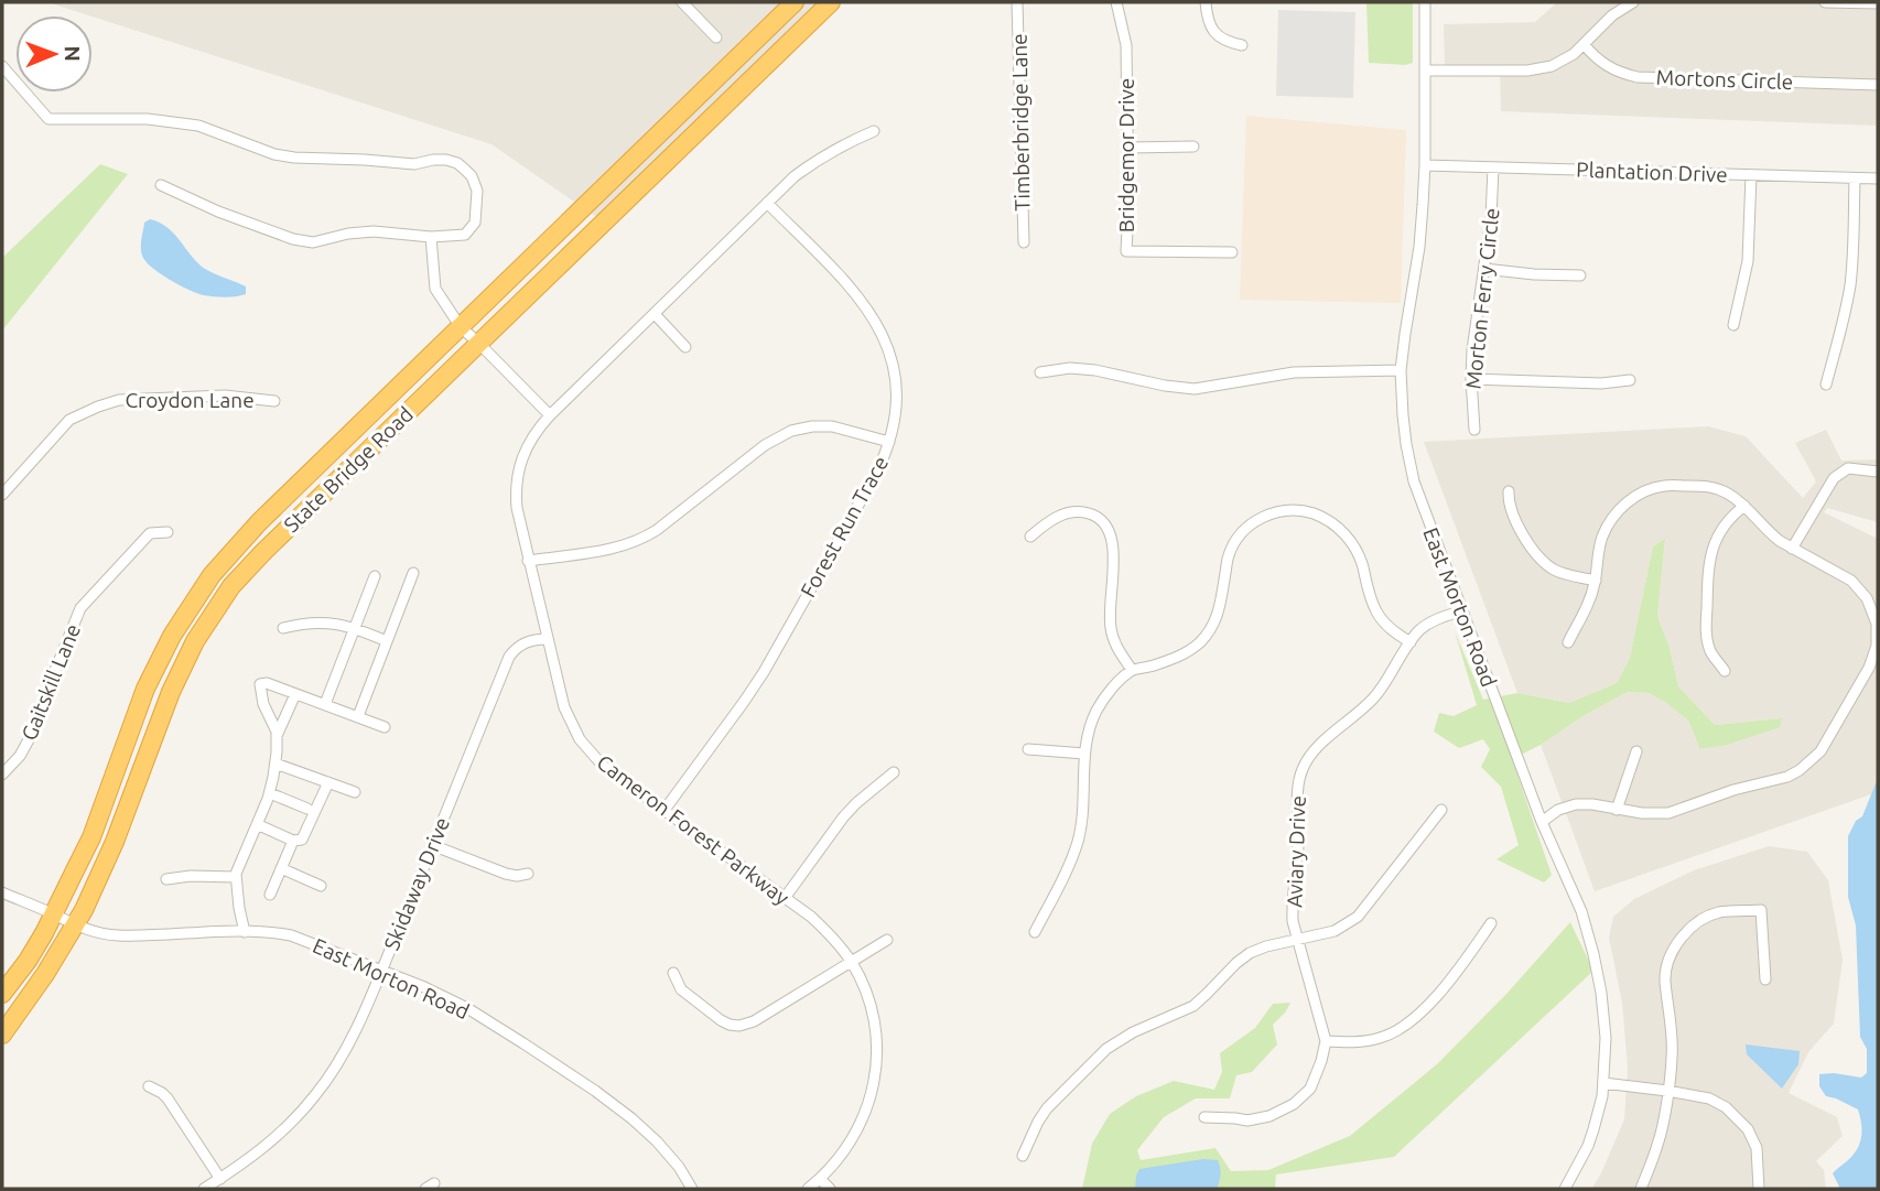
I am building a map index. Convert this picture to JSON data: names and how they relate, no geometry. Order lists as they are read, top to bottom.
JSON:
{
  "streets": {
    "highway": ["State Bridge Road"],
    "street": [
      "Mortons Circle",
      "Timberbridge Lane",
      "Bridgemor Drive",
      "Plantation Drive",
      "Morton Ferry Circle",
      "Croydon Lane",
      "Forest Run Trace",
      "East Morton Road",
      "Gaitskill Lane",
      "Cameron Forest Parkway",
      "Aviary Drive",
      "Skidaway Drive"
    ]
  },
  "crossings": [
    ["Plantation Drive", "Morton Ferry Circle"],
    ["Plantation Drive", "East Morton Road"],
    ["State Bridge Road", "East Morton Road"],
    ["Forest Run Trace", "Cameron Forest Parkway"],
    ["East Morton Road", "Aviary Drive"],
    ["East Morton Road", "Skidaway Drive"],
    ["Cameron Forest Parkway", "Skidaway Drive"]
  ],
  "north": "right"
}
